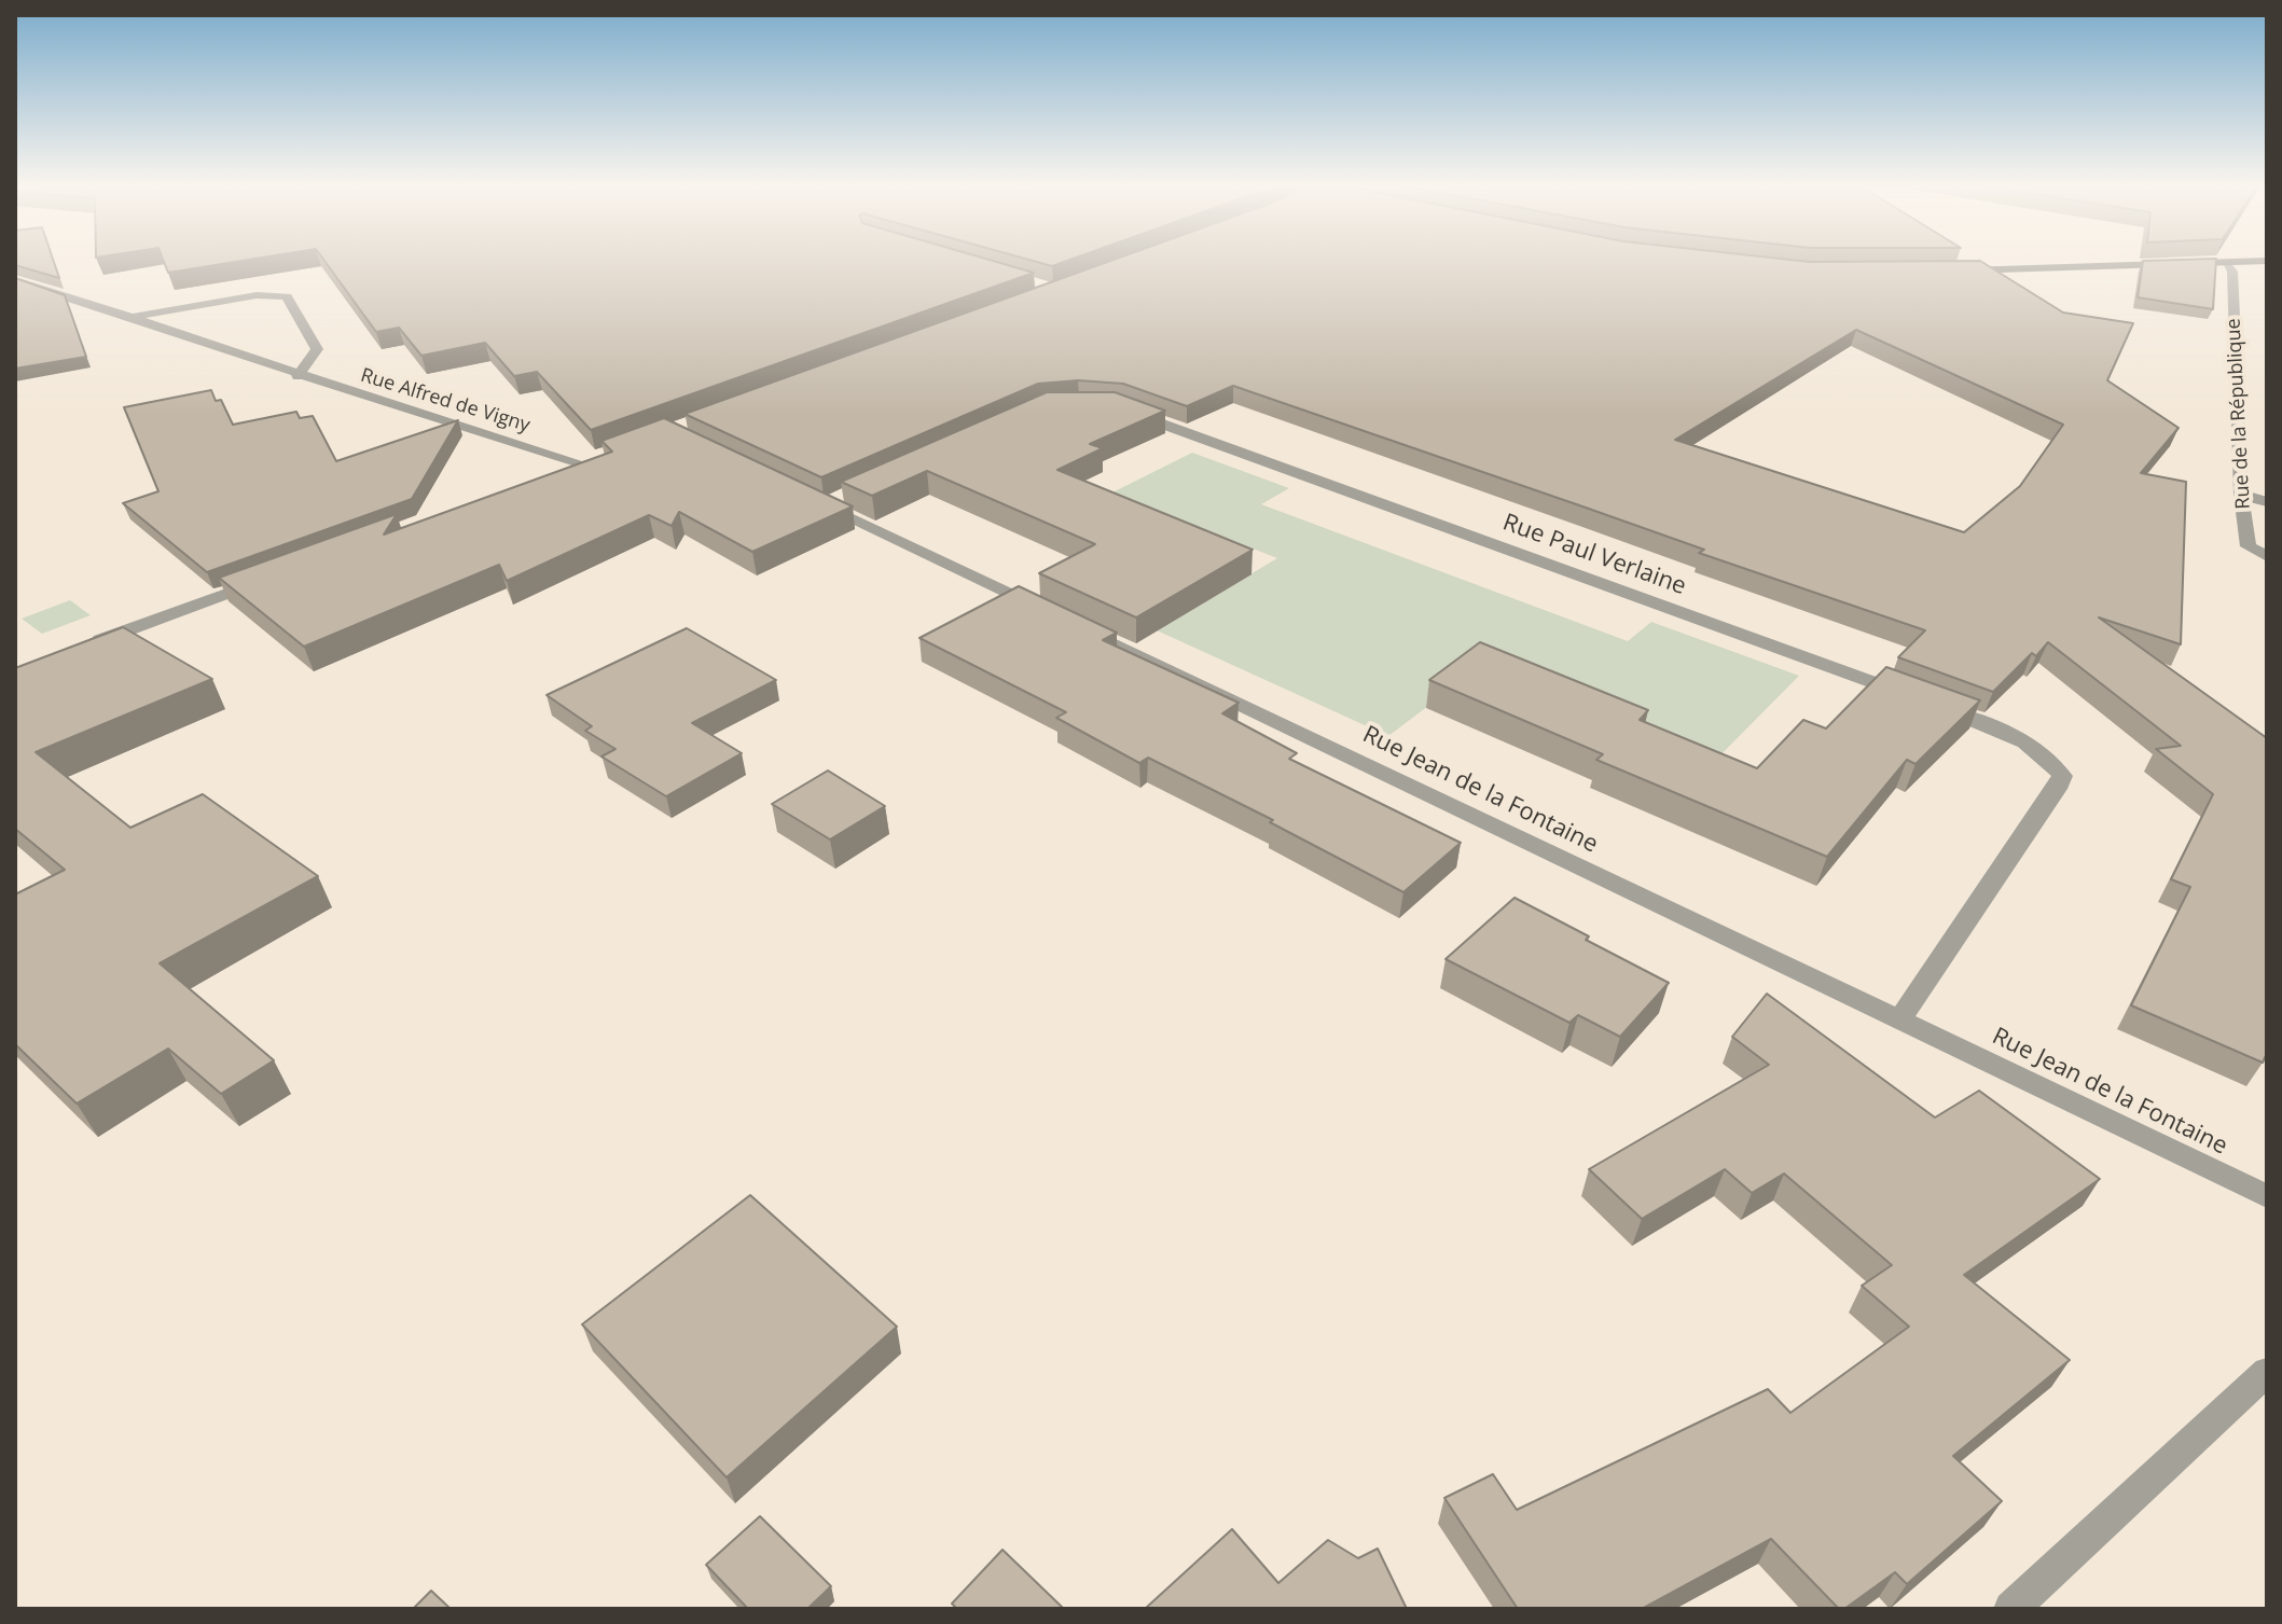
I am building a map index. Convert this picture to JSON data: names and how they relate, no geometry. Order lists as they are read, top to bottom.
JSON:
{
  "streets": {
    "street": [
      "Rue Alfred de Vigny",
      "Rue de la République",
      "Rue Paul Verlaine",
      "Rue Jean de la Fontaine"
    ]
  },
  "crossings": [
    ["Rue Paul Verlaine", "Rue Jean de la Fontaine"]
  ]
}
